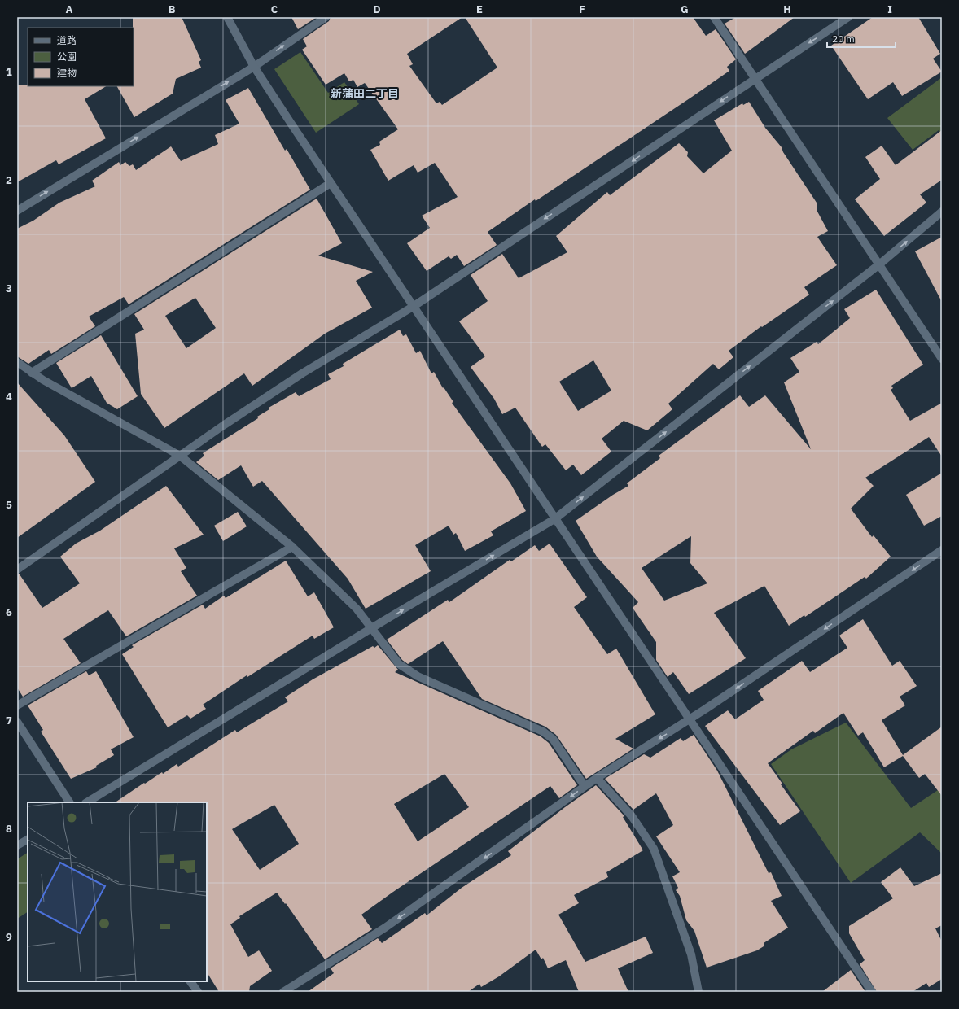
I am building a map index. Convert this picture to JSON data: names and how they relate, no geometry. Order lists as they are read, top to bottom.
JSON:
{
  "districts": ["新蒲田二丁目"],
  "legend": ["道路", "公園", "建物"],
  "scale_bar": "20 m",
  "grid": {
    "columns": [
      "A",
      "B",
      "C",
      "D",
      "E",
      "F",
      "G",
      "H",
      "I"
    ],
    "rows": [
      "1",
      "2",
      "3",
      "4",
      "5",
      "6",
      "7",
      "8",
      "9"
    ]
  }
}
